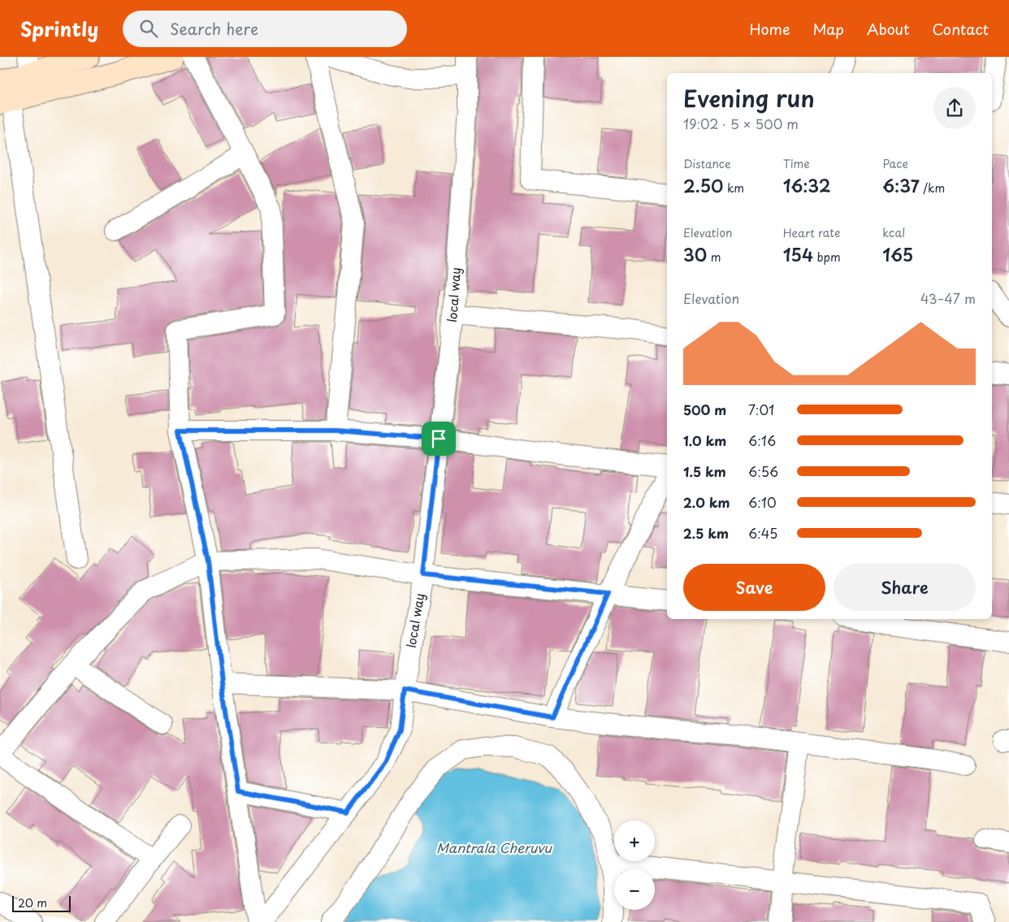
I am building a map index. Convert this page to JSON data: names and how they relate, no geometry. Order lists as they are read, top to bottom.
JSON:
{
  "streets": {
    "street": ["local way"]
  },
  "water": ["Mantrala Cheruvu"],
  "scale_bar": "20 m",
  "page": {
    "header": "Sprintly",
    "search": "Search here",
    "nav": [
      "Home",
      "Map",
      "About",
      "Contact"
    ],
    "heading": ["Evening run", "19:02 · 5 × 500 m"],
    "stats": [
      ["Distance", "2.50 km"],
      ["Time", "16:32"],
      ["Pace", "6:37 /km"],
      ["Elevation", "30 m"],
      ["Heart rate", "154 bpm"],
      ["kcal", "165"]
    ],
    "chart": ["Elevation", "43–47 m"],
    "list": [
      {
        "name": "500 m",
        "note": "7:01"
      },
      {
        "name": "1.0 km",
        "note": "6:16"
      },
      {
        "name": "1.5 km",
        "note": "6:56"
      },
      {
        "name": "2.0 km",
        "note": "6:10"
      },
      {
        "name": "2.5 km",
        "note": "6:45"
      }
    ],
    "buttons": ["Save", "Share"],
    "map_buttons": ["+", "−"],
    "scale": "20 m"
  }
}
